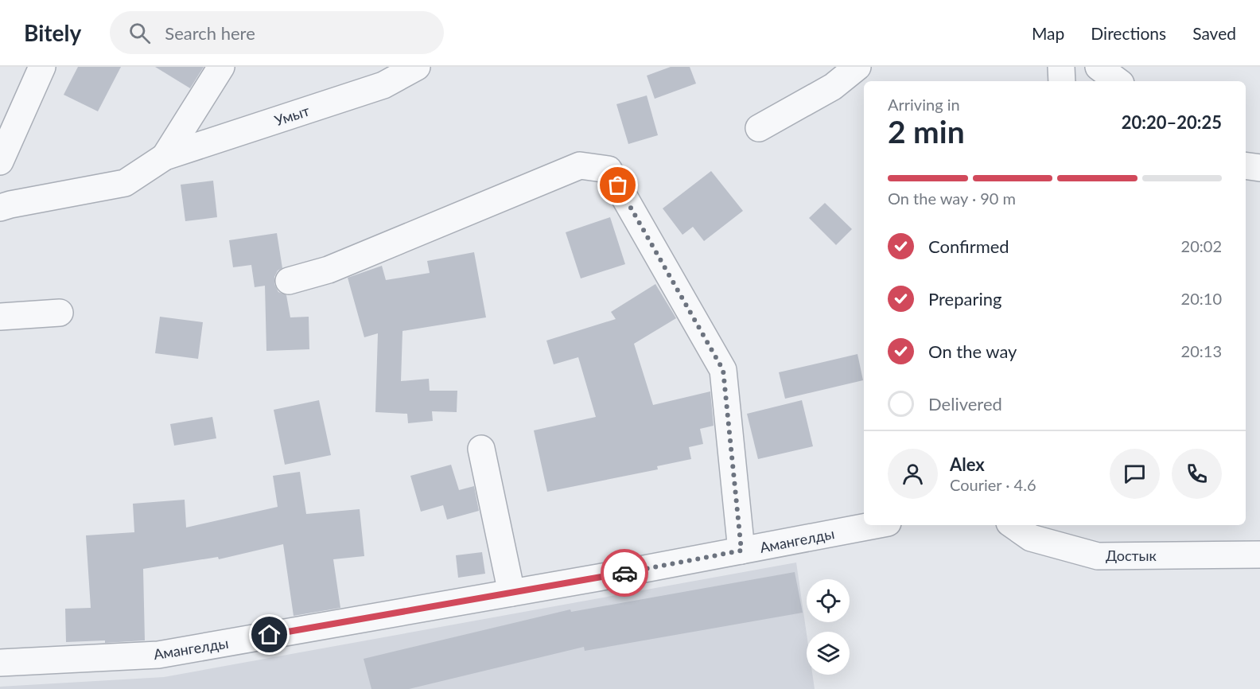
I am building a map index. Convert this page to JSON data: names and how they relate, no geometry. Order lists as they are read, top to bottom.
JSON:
{
  "streets": {
    "street": ["Умыт", "Амангелды", "Достык"]
  },
  "page": {
    "header": "Bitely",
    "search": "Search here",
    "nav": ["Map", "Directions", "Saved"],
    "heading": ["2 min", "Arriving in", "20:20–20:25"],
    "panel": ["Alex", "Courier · 4.6"],
    "bar": "On the way · 90 m",
    "list": [
      ["Confirmed", "20:02"],
      ["Preparing", "20:10"],
      ["On the way", "20:13"],
      "Delivered"
    ]
  }
}
